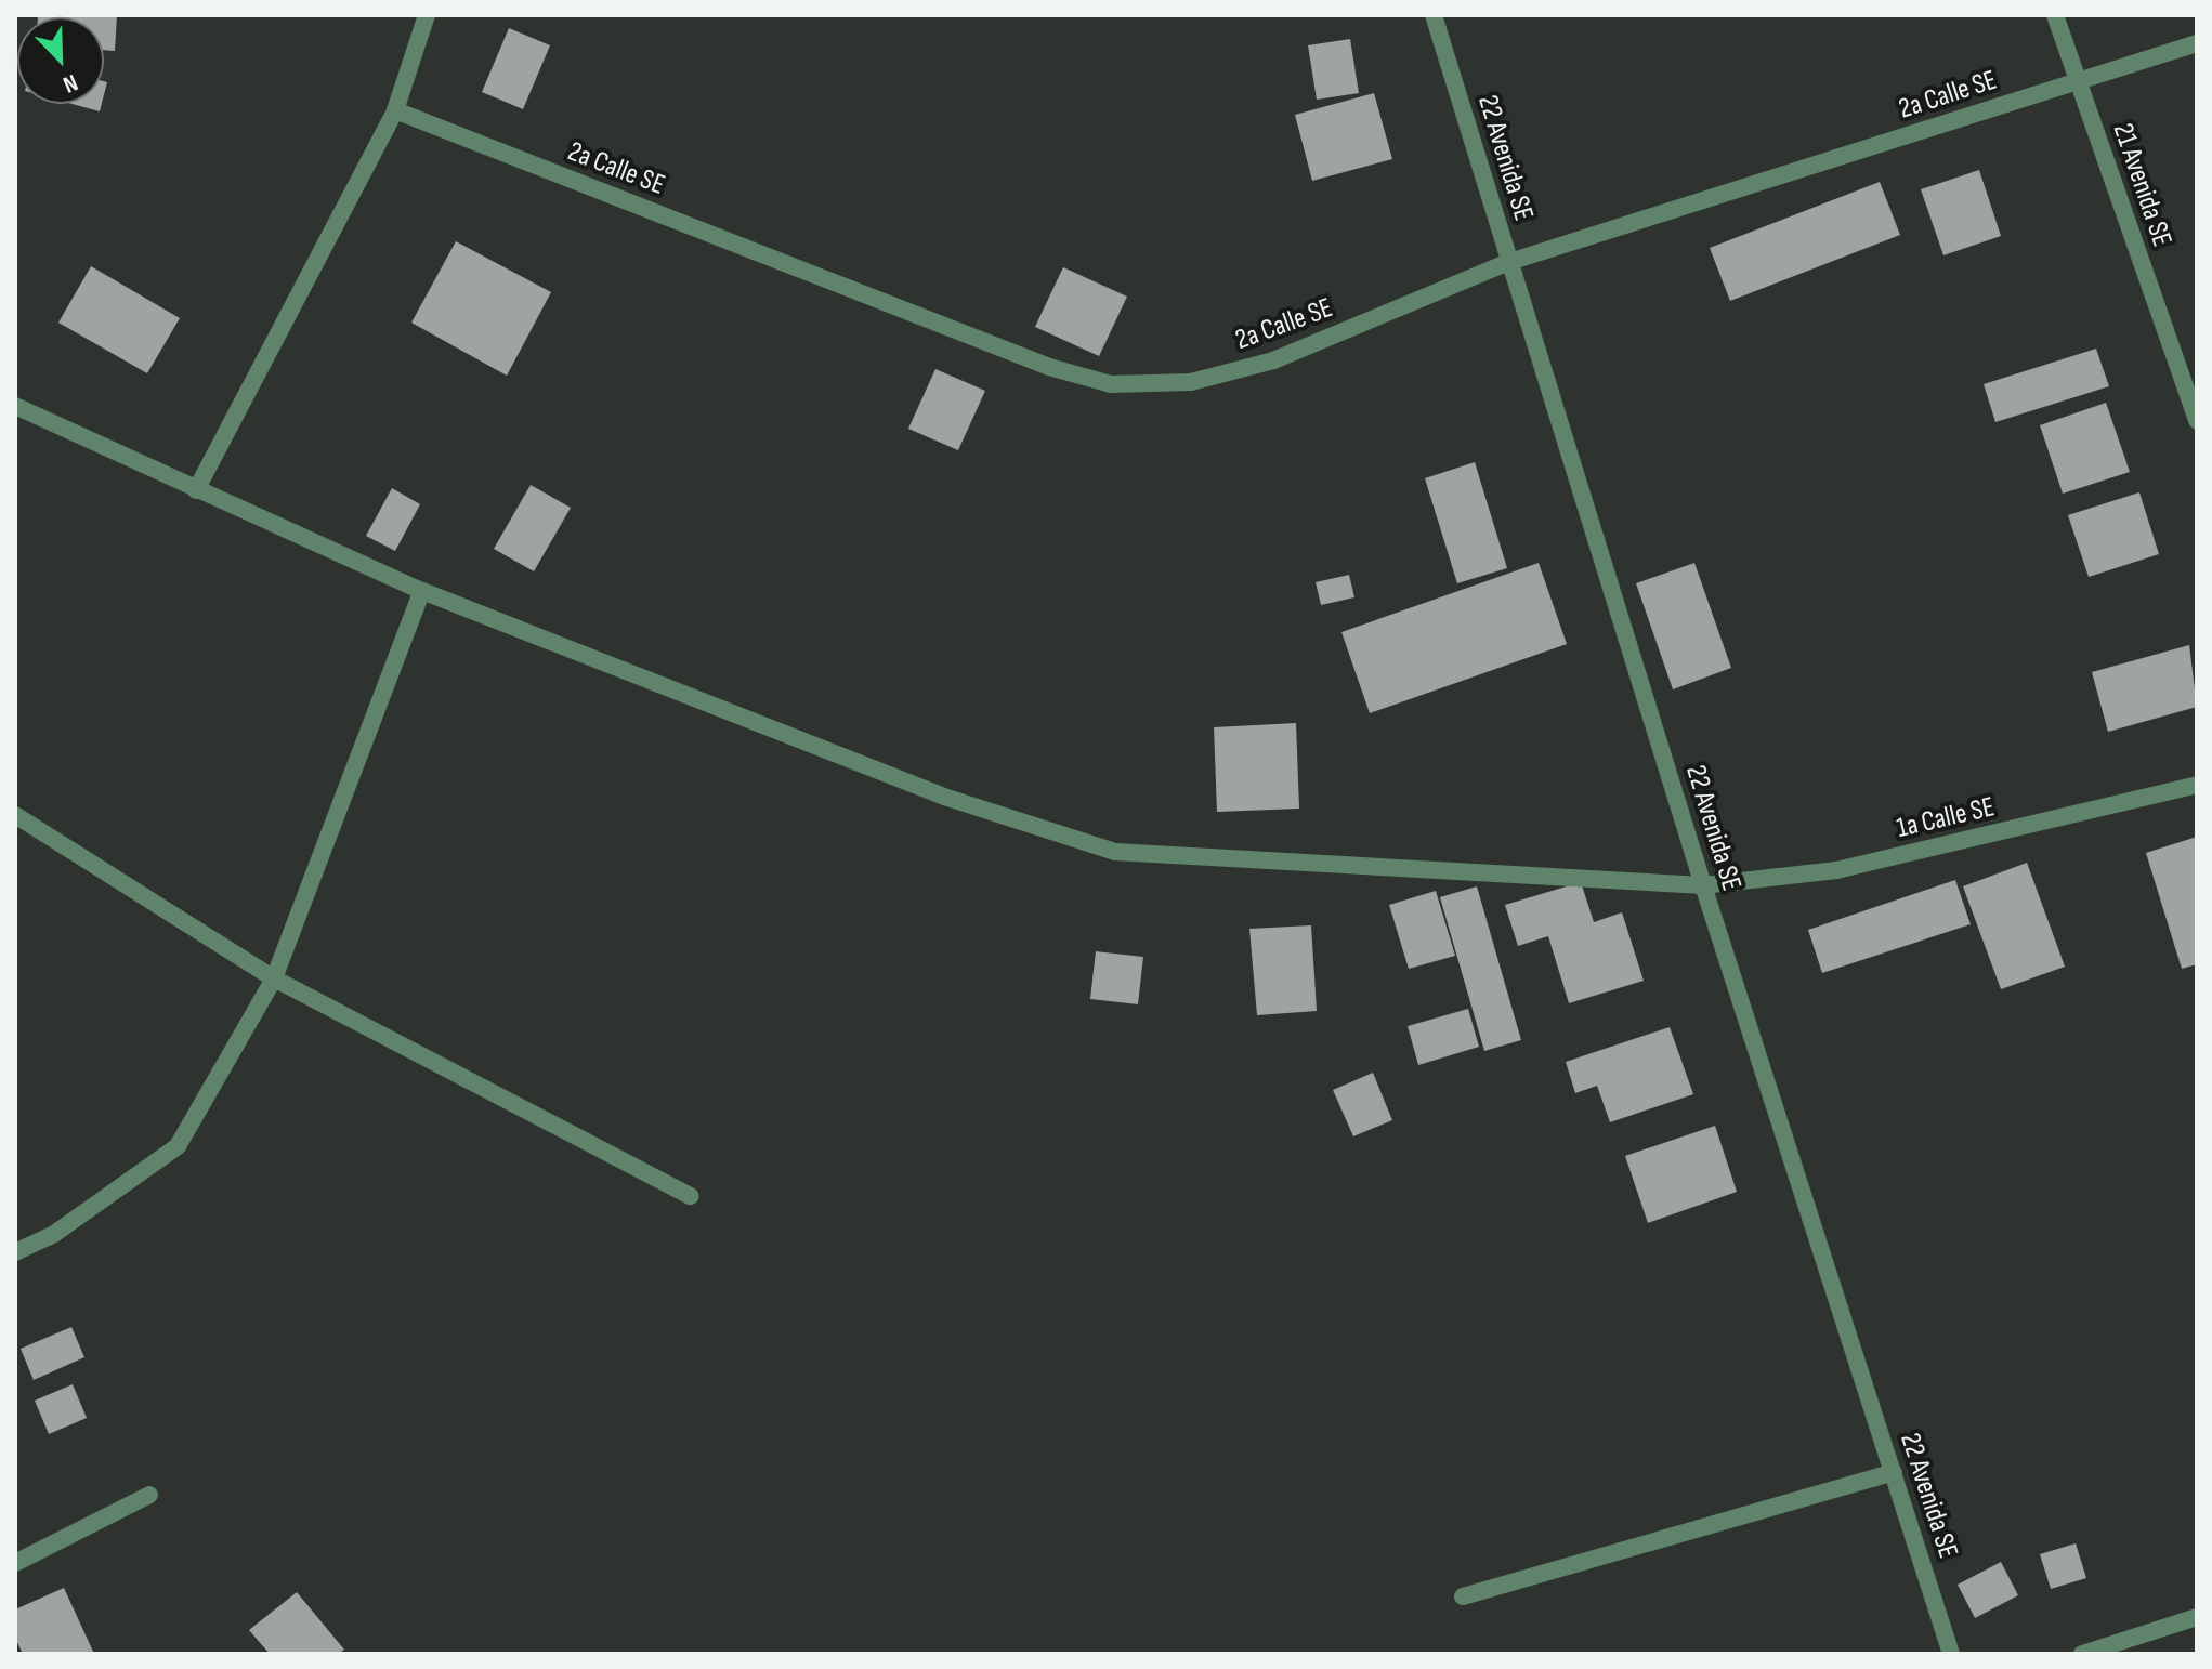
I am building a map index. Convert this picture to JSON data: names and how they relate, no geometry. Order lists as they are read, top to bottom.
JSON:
{
  "streets": {
    "street": [
      "2a Calle SE",
      "22 Avenida SE",
      "21 Avenida SE",
      "1a Calle SE"
    ]
  },
  "crossings": [
    ["2a Calle SE", "22 Avenida SE"],
    ["2a Calle SE", "21 Avenida SE"],
    ["22 Avenida SE", "1a Calle SE"]
  ],
  "north": "bottom right"
}
